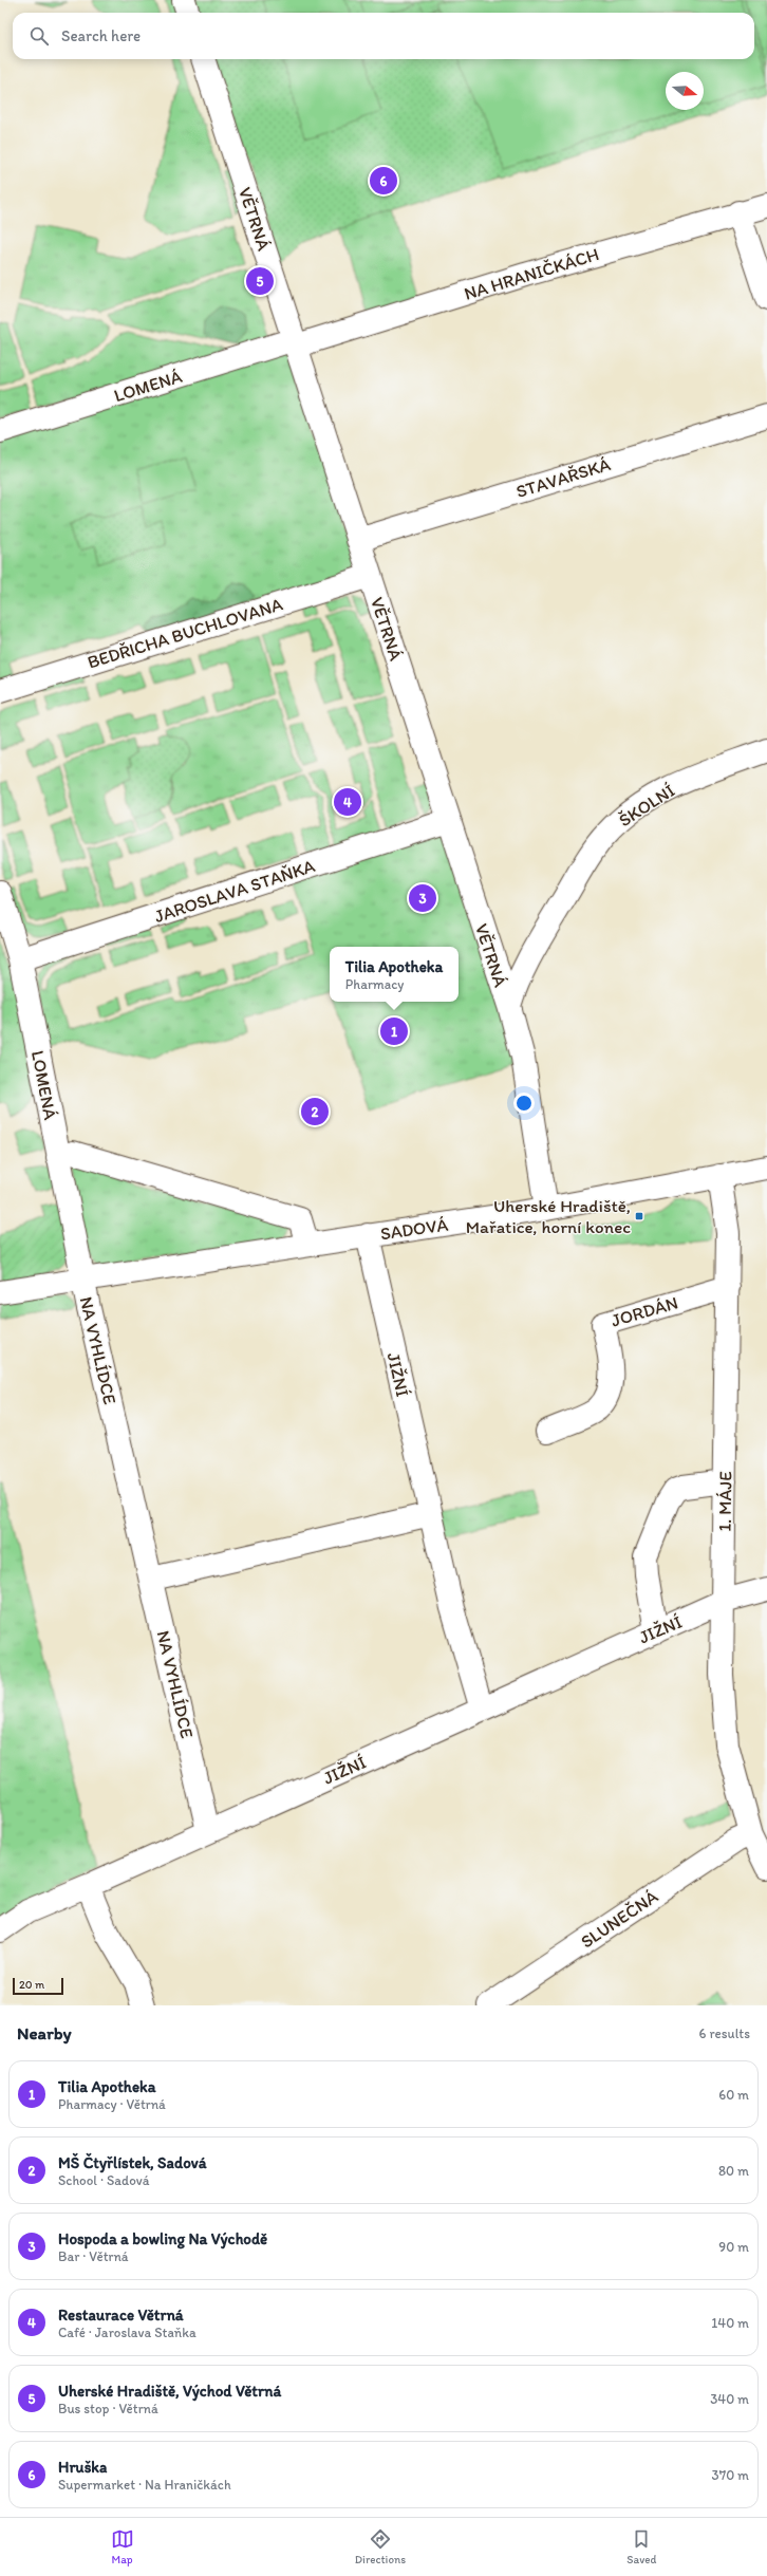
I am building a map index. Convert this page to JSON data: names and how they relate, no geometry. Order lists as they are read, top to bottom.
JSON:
{
  "streets": {
    "street": [
      "VĚTRNÁ",
      "NA HRANIČKÁCH",
      "LOMENÁ",
      "STAVAŘSKÁ",
      "BEDŘICHA BUCHLOVANA",
      "ŠKOLNÍ",
      "JAROSLAVA STAŇKA",
      "SADOVÁ",
      "JORDÁN",
      "NA VYHLÍDCE",
      "JIŽNÍ",
      "1. MÁJE",
      "SLUNEČNÁ"
    ]
  },
  "crossings": [
    ["VĚTRNÁ", "NA HRANIČKÁCH"],
    ["VĚTRNÁ", "LOMENÁ"],
    ["VĚTRNÁ", "STAVAŘSKÁ"],
    ["VĚTRNÁ", "BEDŘICHA BUCHLOVANA"],
    ["VĚTRNÁ", "ŠKOLNÍ"],
    ["VĚTRNÁ", "JAROSLAVA STAŇKA"],
    ["VĚTRNÁ", "SADOVÁ"],
    ["NA HRANIČKÁCH", "LOMENÁ"],
    ["LOMENÁ", "JAROSLAVA STAŇKA"],
    ["LOMENÁ", "SADOVÁ"],
    ["LOMENÁ", "NA VYHLÍDCE"],
    ["SADOVÁ", "NA VYHLÍDCE"],
    ["SADOVÁ", "JIŽNÍ"],
    ["SADOVÁ", "1. MÁJE"],
    ["JORDÁN", "1. MÁJE"],
    ["NA VYHLÍDCE", "JIŽNÍ"],
    ["JIŽNÍ", "1. MÁJE"],
    ["1. MÁJE", "SLUNEČNÁ"]
  ],
  "places": {
    "transit": ["Uherské Hradiště, Mařatice, horní konec"]
  },
  "scale_bar": "20 m",
  "north": "right",
  "page": {
    "search": "Search here",
    "pins": [
      "6",
      "5",
      "4",
      "3",
      "1",
      "2"
    ],
    "popup": ["Tilia Apotheka", "Pharmacy"],
    "scale": "20 m",
    "heading": ["Nearby", "6 results"],
    "list": [
      {
        "mark": "1",
        "name": "Tilia Apotheka",
        "note": "Pharmacy · Větrná",
        "value": "60 m"
      },
      {
        "mark": "2",
        "name": "MŠ Čtyřlístek, Sadová",
        "note": "School · Sadová",
        "value": "80 m"
      },
      {
        "mark": "3",
        "name": "Hospoda a bowling Na Východě",
        "note": "Bar · Větrná",
        "value": "90 m"
      },
      {
        "mark": "4",
        "name": "Restaurace Větrná",
        "note": "Café · Jaroslava Staňka",
        "value": "140 m"
      },
      {
        "mark": "5",
        "name": "Uherské Hradiště, Východ Větrná",
        "note": "Bus stop · Větrná",
        "value": "340 m"
      },
      {
        "mark": "6",
        "name": "Hruška",
        "note": "Supermarket · Na Hraničkách",
        "value": "370 m"
      }
    ],
    "nav": ["Map", "Directions", "Saved"]
  }
}
